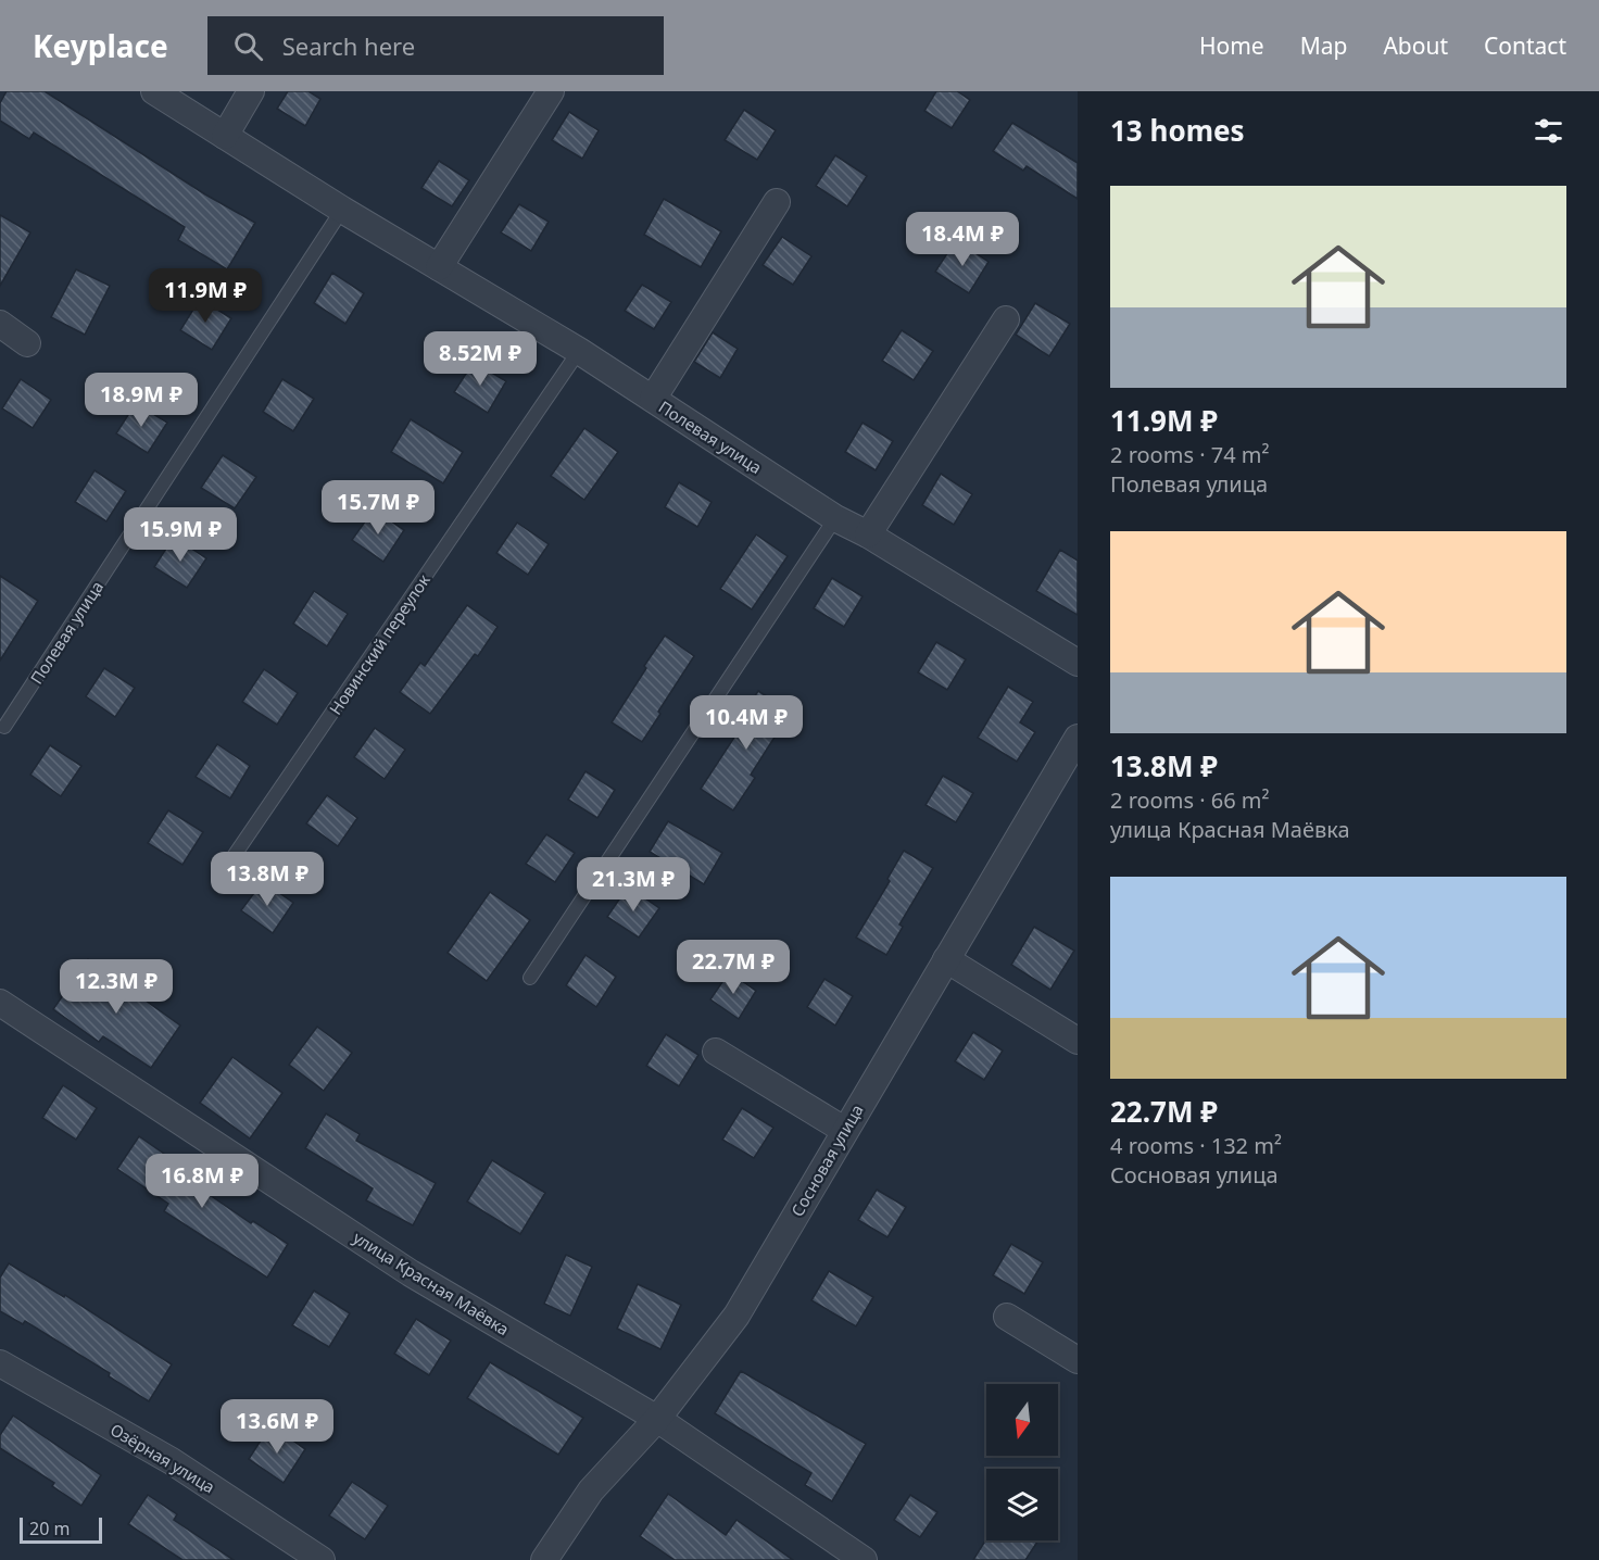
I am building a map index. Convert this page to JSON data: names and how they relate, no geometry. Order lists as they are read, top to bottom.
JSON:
{
  "streets": {
    "street": [
      "Полевая улица",
      "Сосновая улица",
      "улица Красная Маёвка",
      "Озёрная улица"
    ],
    "lane": ["Новинский переулок"]
  },
  "crossings": [
    ["Полевая улица", "Новинский переулок"],
    ["Сосновая улица", "улица Красная Маёвка"]
  ],
  "scale_bar": "20 m",
  "north": "bottom",
  "page": {
    "header": "Keyplace",
    "search": "Search here",
    "nav": [
      "Home",
      "Map",
      "About",
      "Contact"
    ],
    "heading": "13 homes",
    "list": [
      {
        "name": "11.9M ₽",
        "note": "2 rooms · 74 m² · Полевая улица"
      },
      {
        "name": "13.8M ₽",
        "note": "2 rooms · 66 m² · улица Красная Маёвка"
      },
      {
        "name": "22.7M ₽",
        "note": "4 rooms · 132 m² · Сосновая улица"
      }
    ],
    "price": [
      "18.4M ₽",
      "11.9M ₽",
      "8.52M ₽",
      "18.9M ₽",
      "15.7M ₽",
      "15.9M ₽",
      "10.4M ₽",
      "13.8M ₽",
      "21.3M ₽",
      "22.7M ₽",
      "12.3M ₽",
      "16.8M ₽",
      "13.6M ₽"
    ],
    "scale": "20 m"
  }
}
